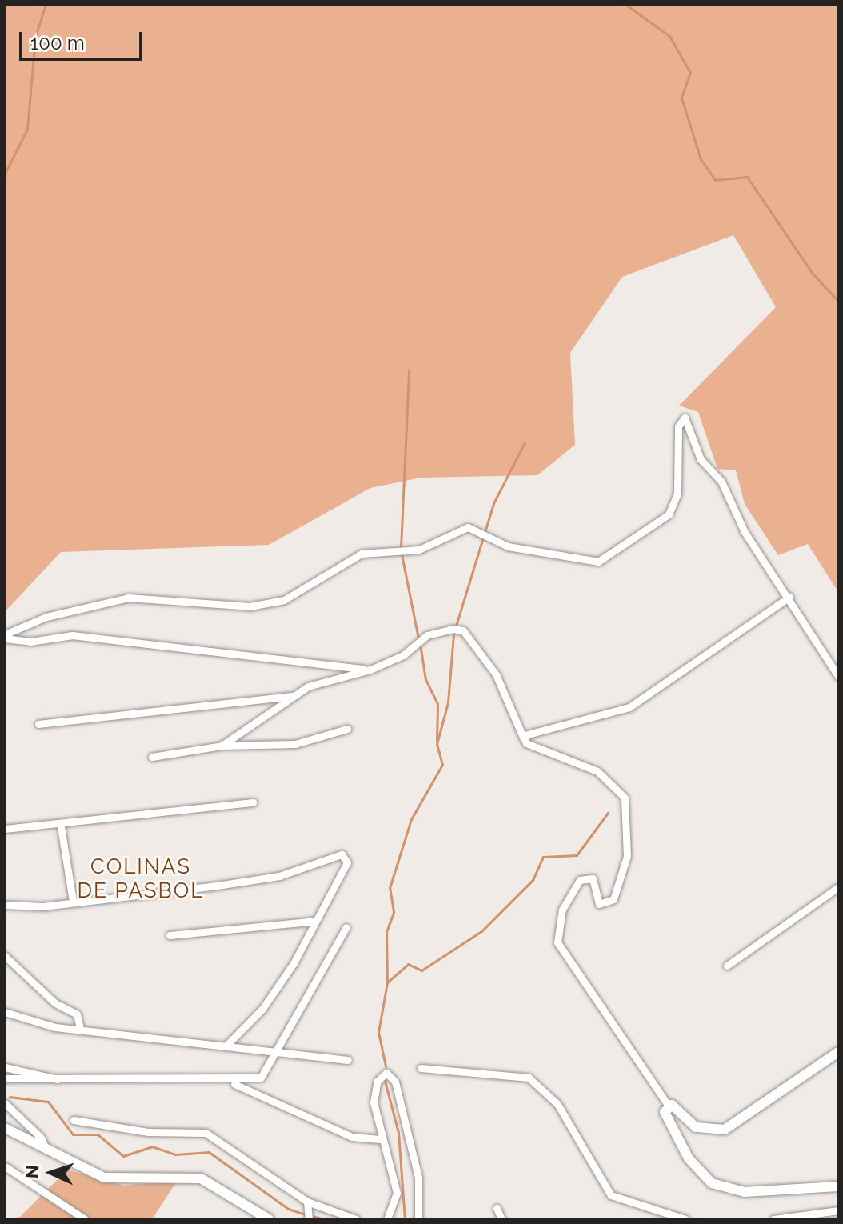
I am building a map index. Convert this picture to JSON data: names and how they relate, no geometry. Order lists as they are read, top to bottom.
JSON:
{
  "districts": ["COLINAS DE PASBOL"],
  "scale_bar": "100 m",
  "north": "left"
}
